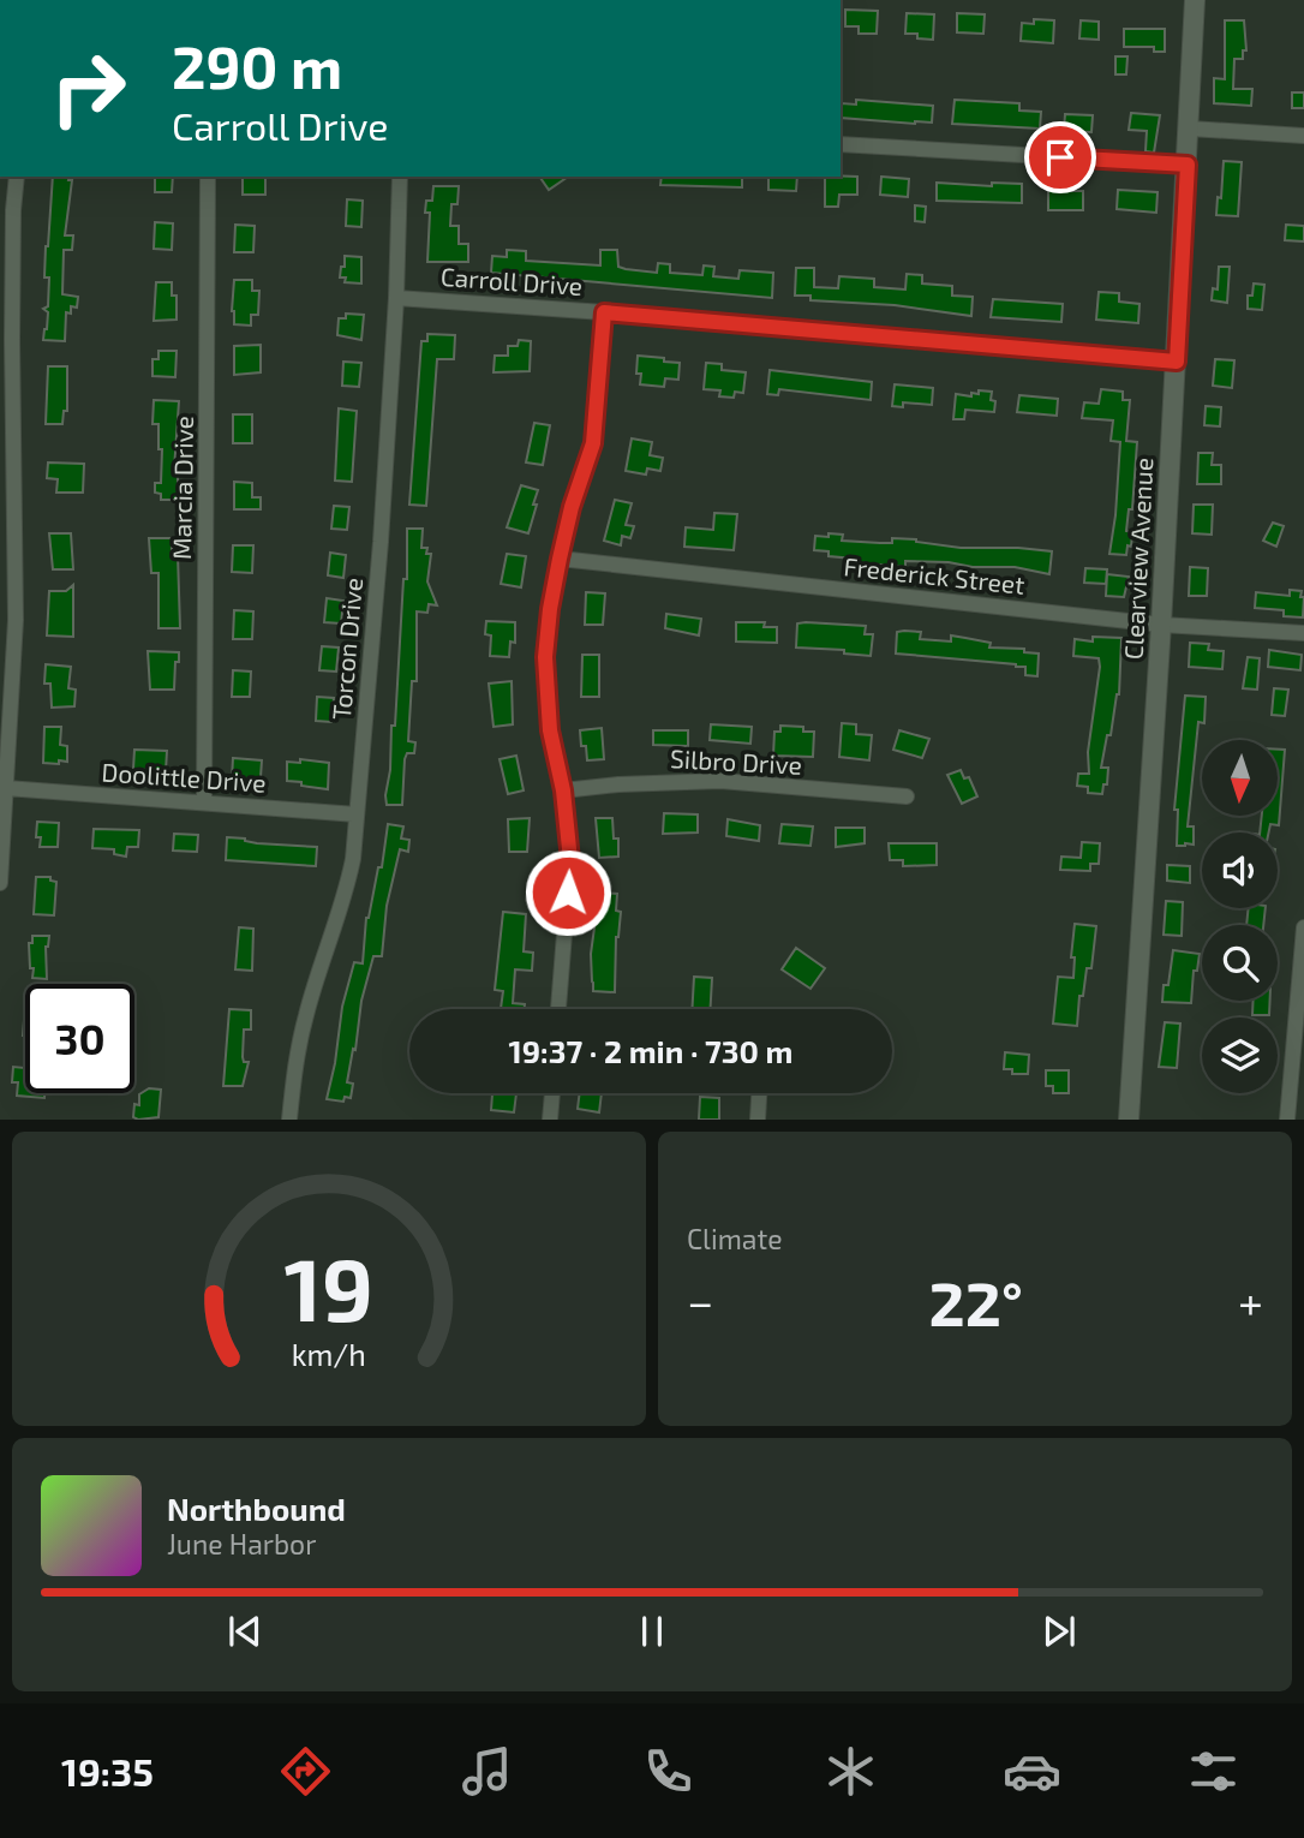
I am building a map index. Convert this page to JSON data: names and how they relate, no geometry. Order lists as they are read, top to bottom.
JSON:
{
  "streets": {
    "street": [
      "Carroll Drive",
      "Marcia Drive",
      "Clearview Avenue",
      "Frederick Street",
      "Torcon Drive",
      "Silbro Drive",
      "Doolittle Drive"
    ]
  },
  "crossings": [
    ["Carroll Drive", "Clearview Avenue"],
    ["Carroll Drive", "Torcon Drive"],
    ["Marcia Drive", "Doolittle Drive"],
    ["Clearview Avenue", "Frederick Street"],
    ["Torcon Drive", "Doolittle Drive"]
  ],
  "north": "bottom",
  "page": {
    "turn": ["290 m", "Carroll Drive"],
    "limit": "30",
    "trip": "19:37 · 2 min · 730 m",
    "tile": "Climate",
    "heat": ["−", "22°", "+"],
    "song": ["Northbound", "June Harbor"],
    "tabs": "19:35",
    "gauge": ["19", "km/h"]
  }
}
